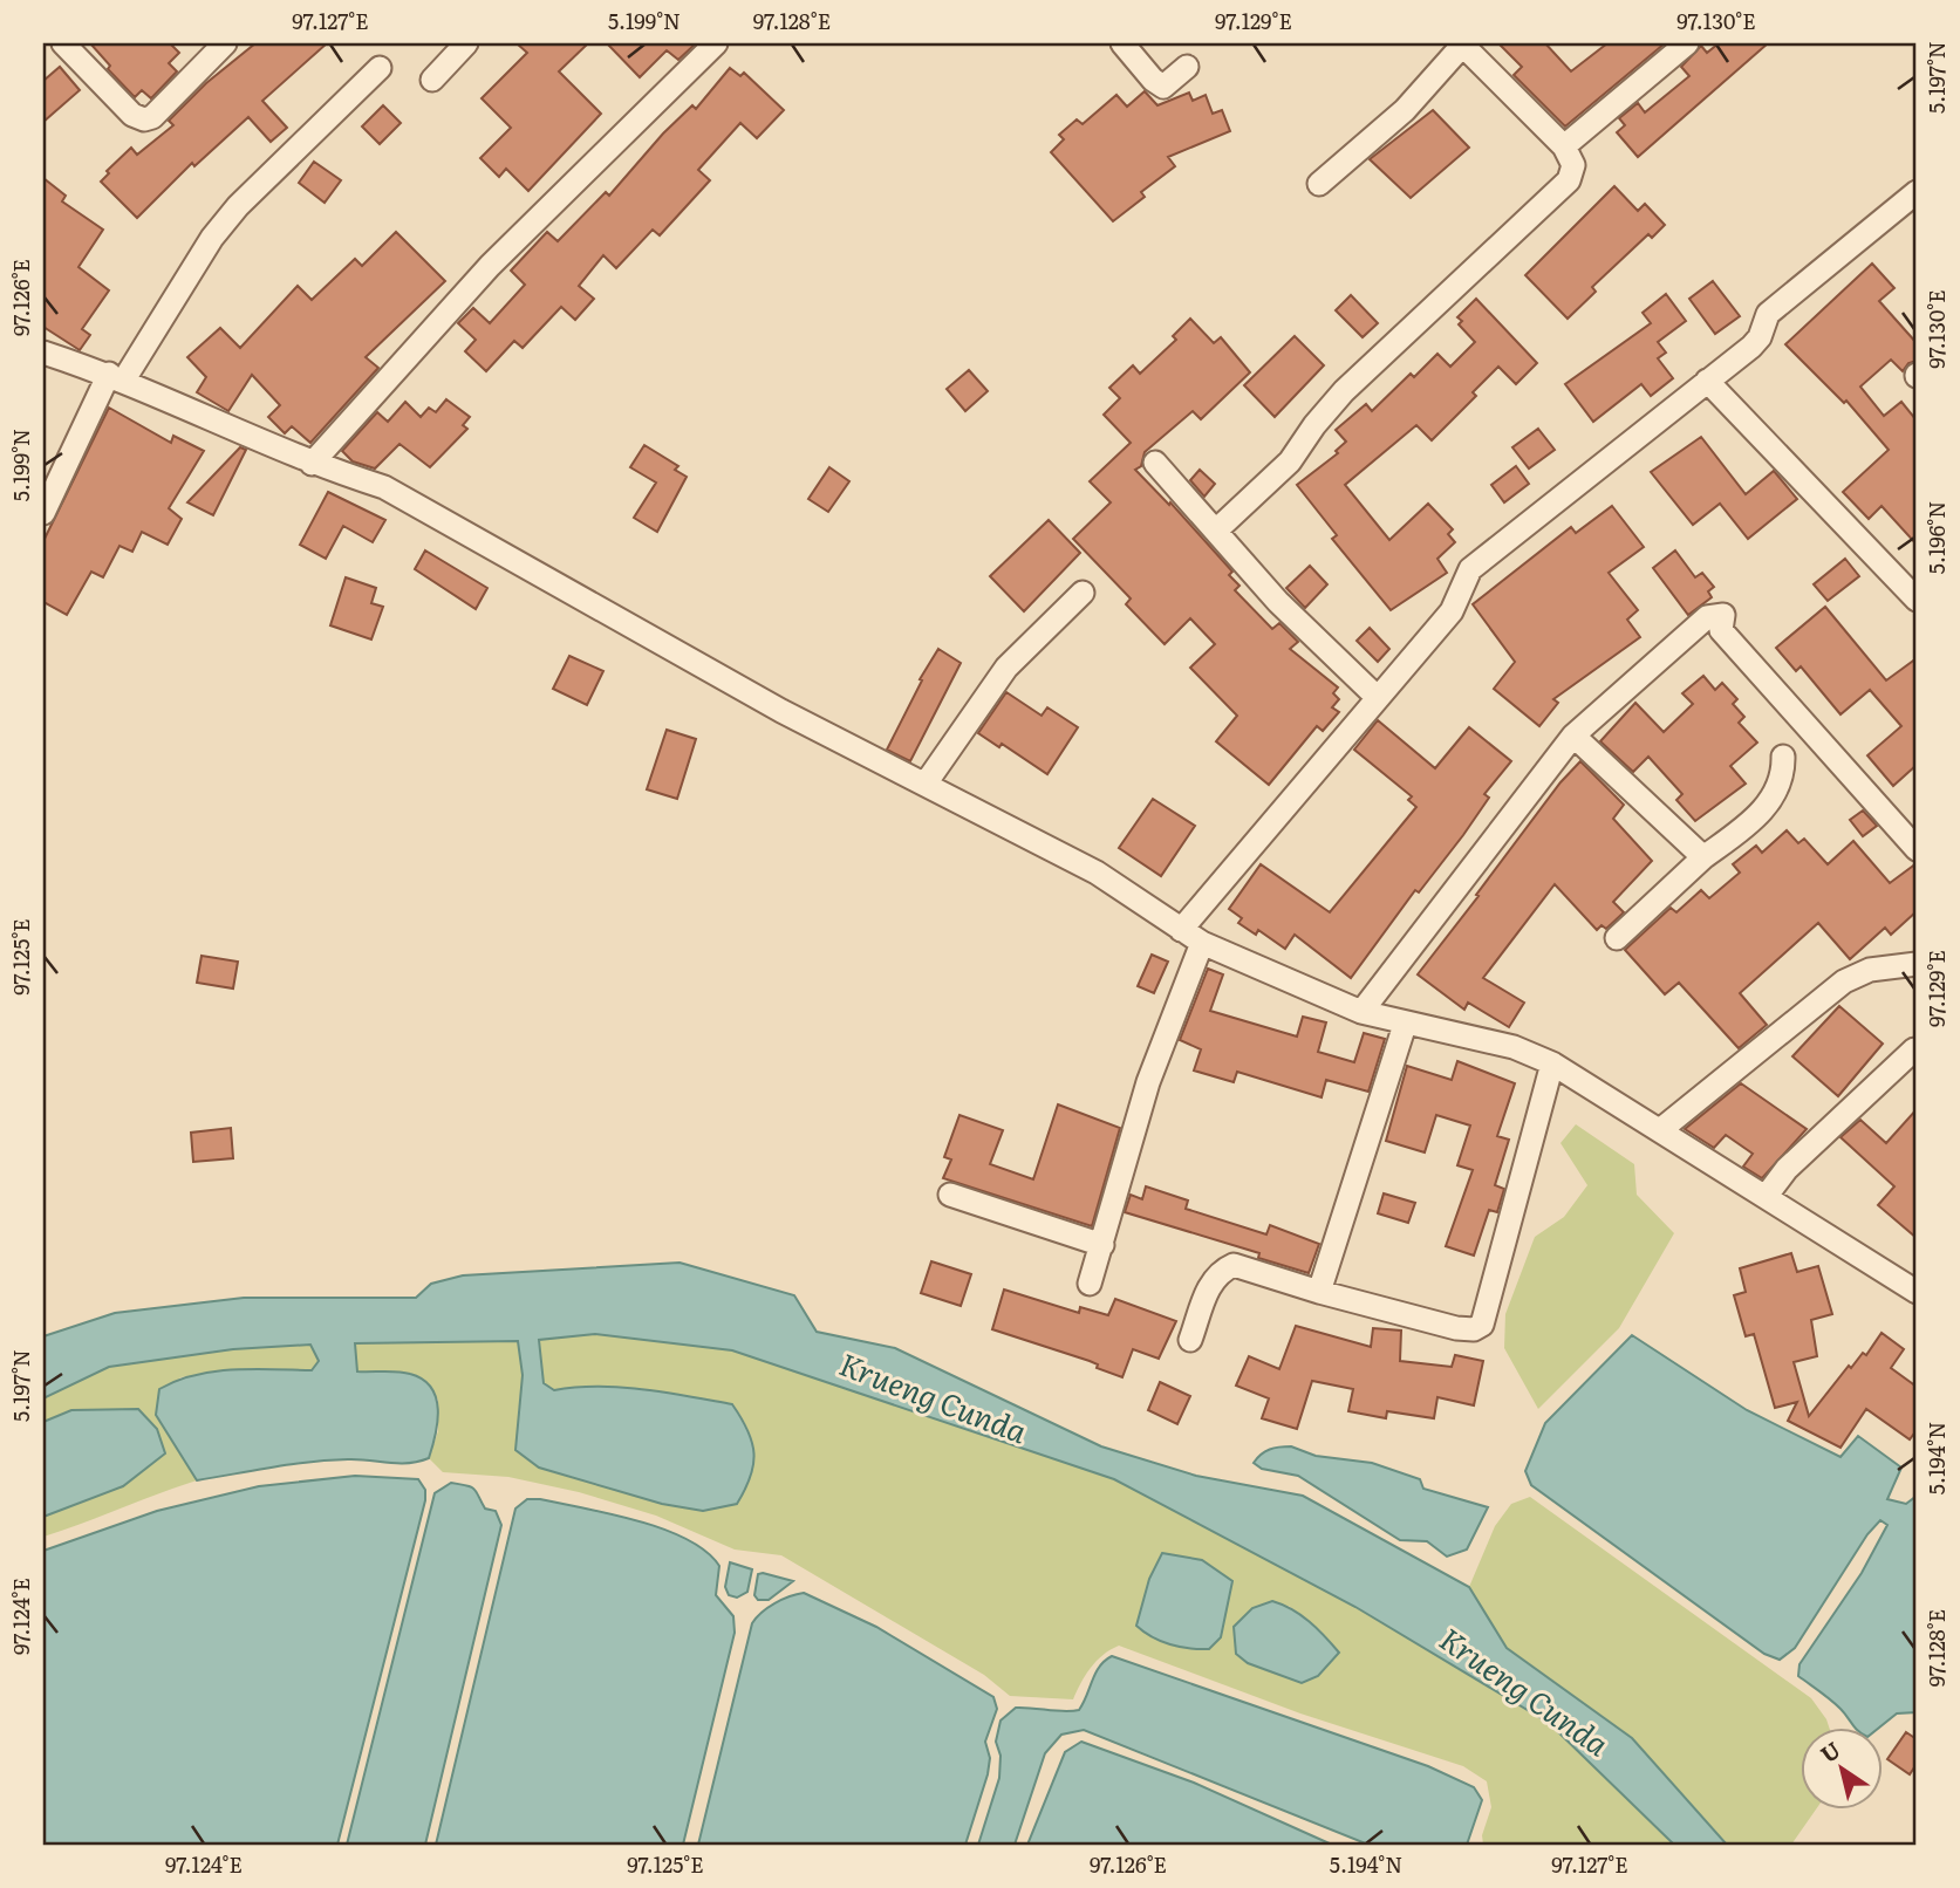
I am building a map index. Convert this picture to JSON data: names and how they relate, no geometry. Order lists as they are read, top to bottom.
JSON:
{
  "water": ["Krueng Cunda"],
  "north": "top left",
  "coordinates": [
    "97.127°E",
    "5.199°N",
    "97.128°E",
    "97.129°E",
    "97.130°E",
    "5.197°N",
    "97.126°E",
    "5.196°N",
    "97.125°E",
    "5.194°N",
    "97.124°E"
  ]
}
